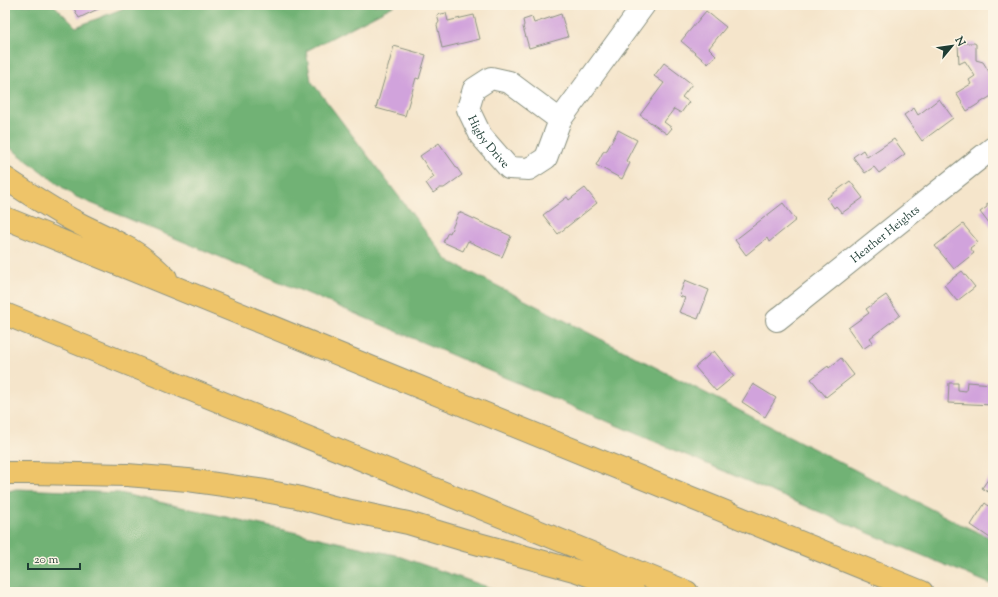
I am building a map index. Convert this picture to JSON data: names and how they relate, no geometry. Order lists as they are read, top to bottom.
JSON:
{
  "streets": {
    "street": ["Higby Drive", "Heather Heights"]
  },
  "scale_bar": "20 m",
  "north": "top right"
}
